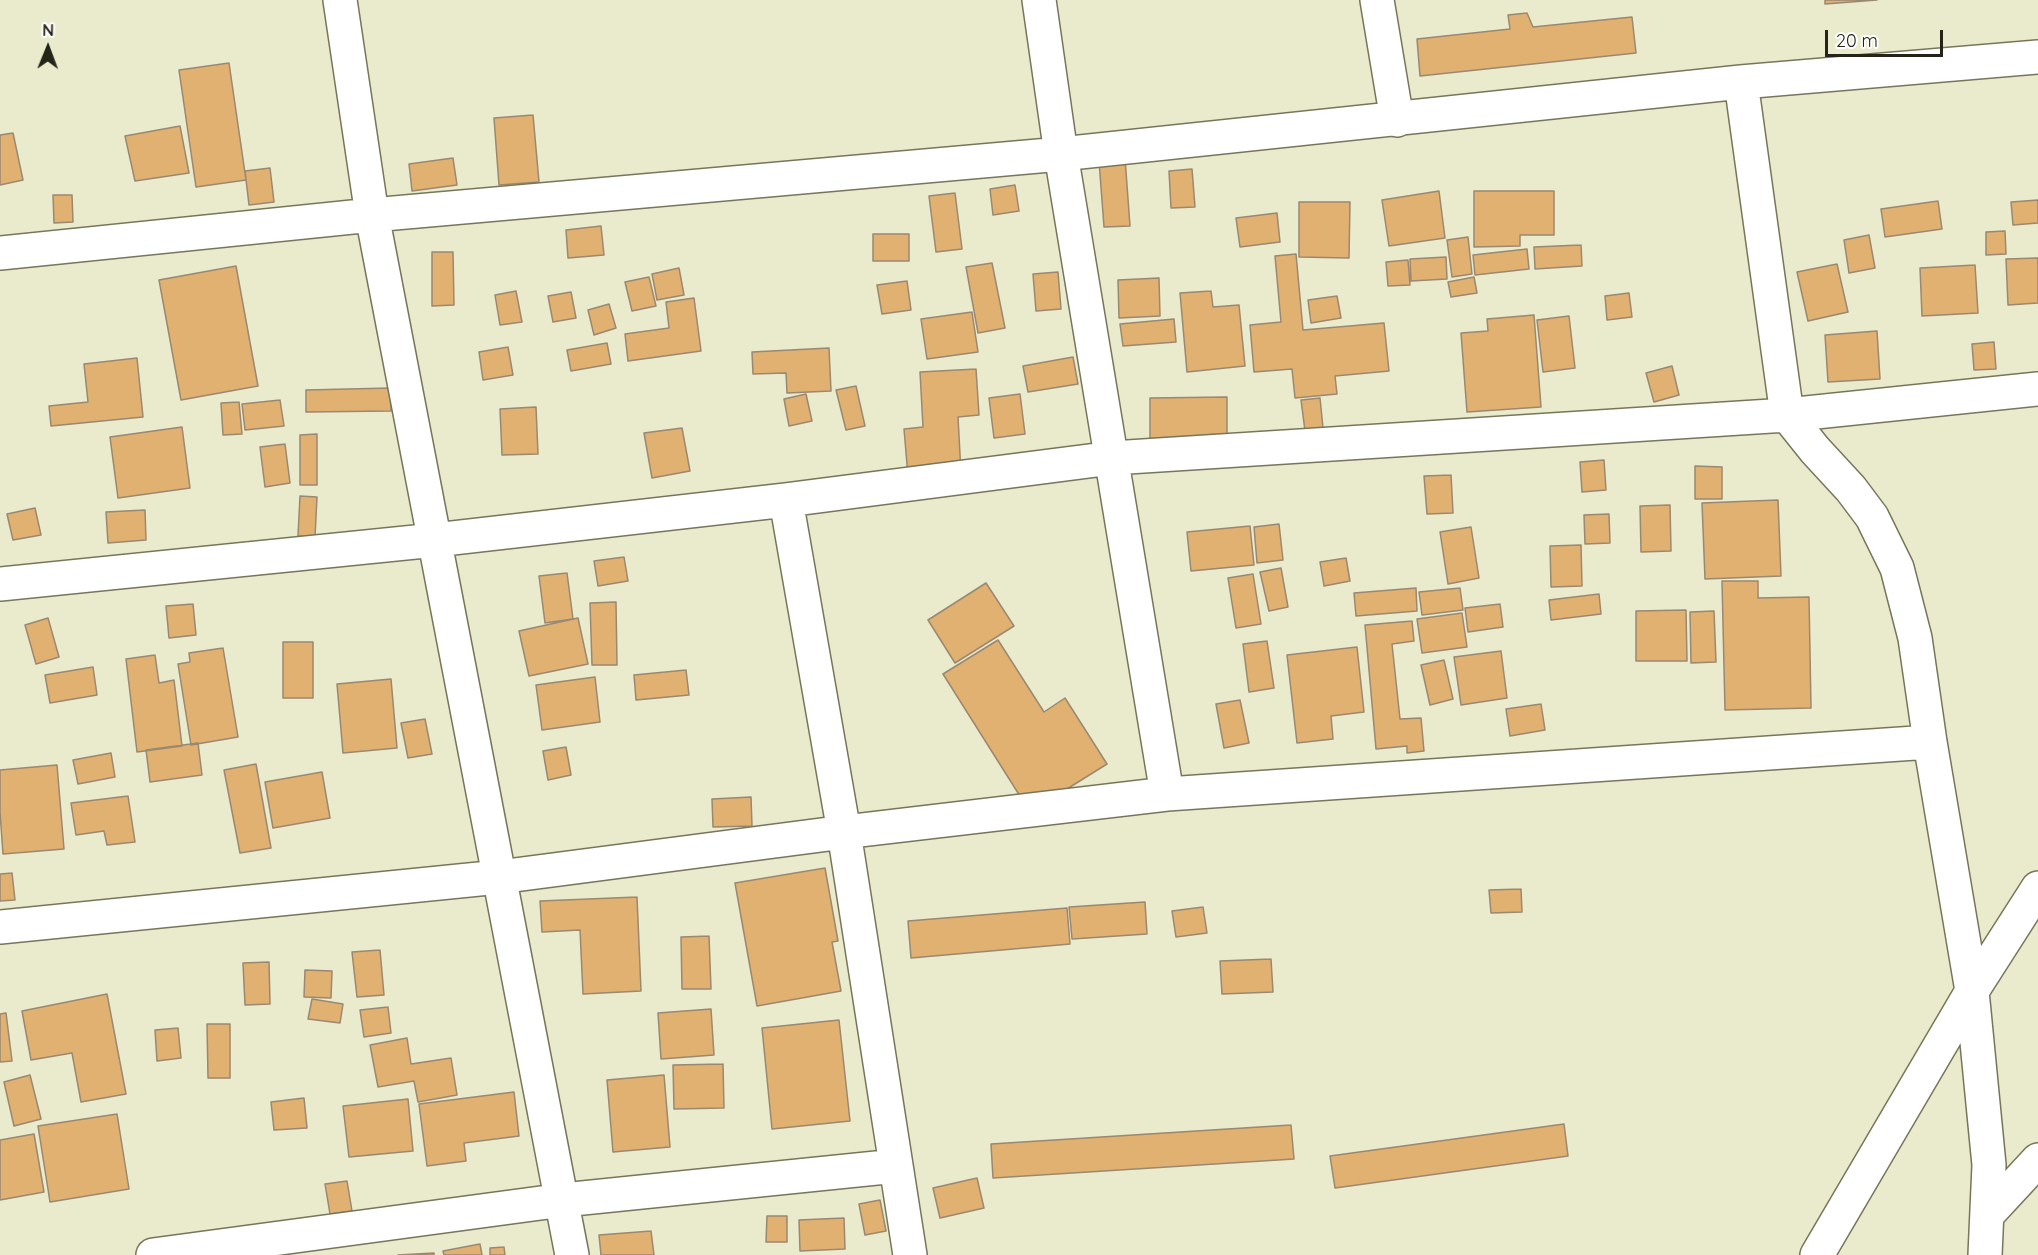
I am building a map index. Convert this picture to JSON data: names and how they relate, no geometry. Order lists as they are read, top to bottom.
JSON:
{
  "scale_bar": "20 m",
  "north": "top"
}
